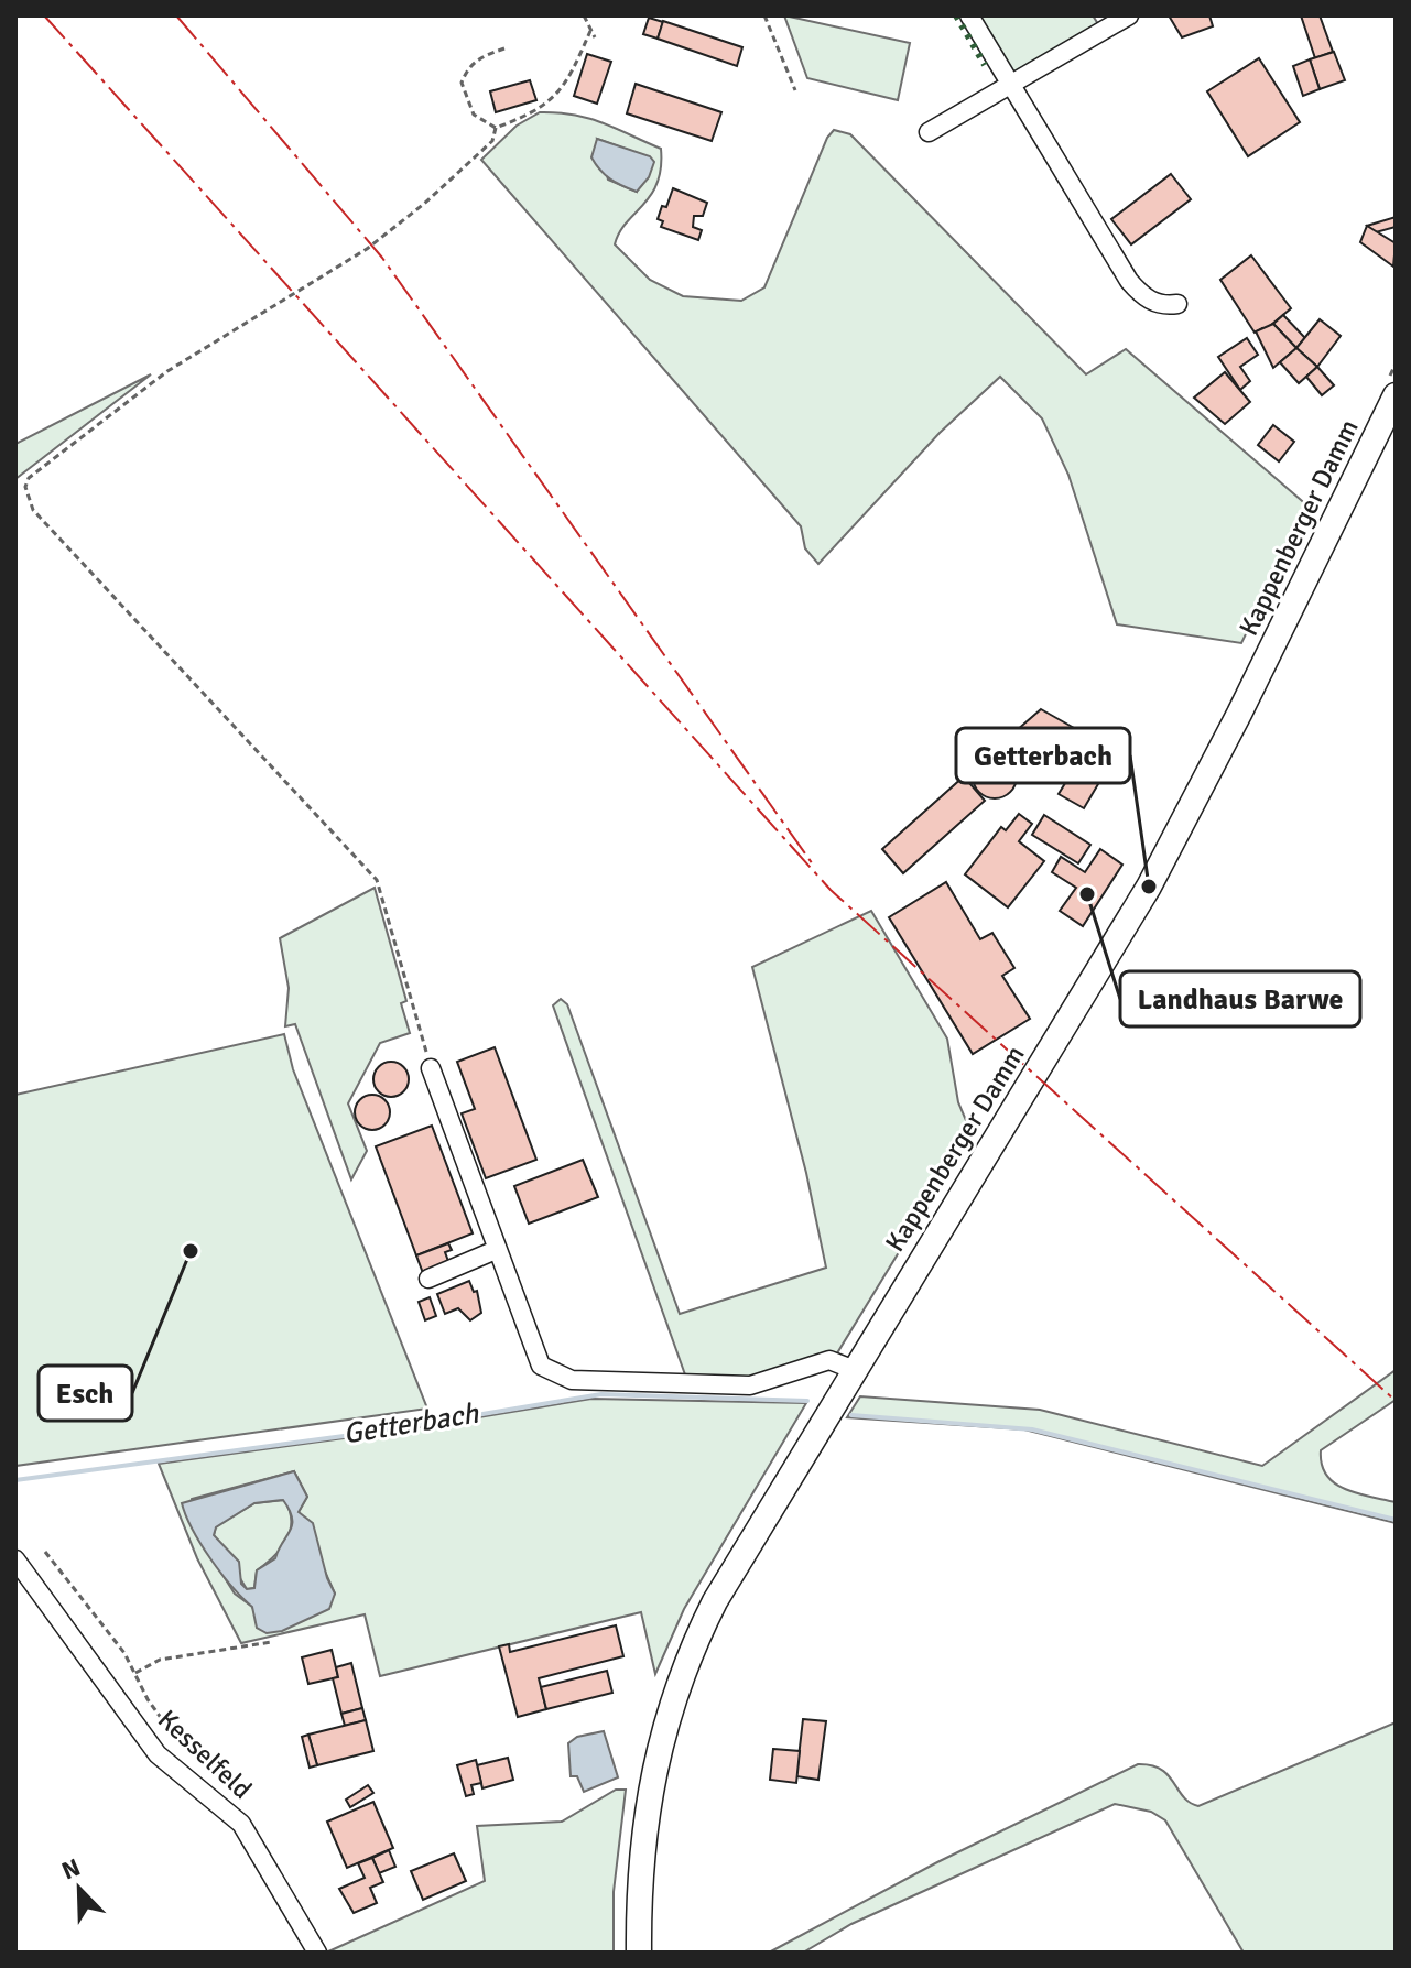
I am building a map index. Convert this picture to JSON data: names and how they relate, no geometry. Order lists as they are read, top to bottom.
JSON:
{
  "streets": {
    "main road": ["Kappenberger Damm"],
    "street": ["Kesselfeld"]
  },
  "water": ["Getterbach"],
  "places": ["Getterbach", "Landhaus Barwe", "Esch"],
  "north": "top left"
}
